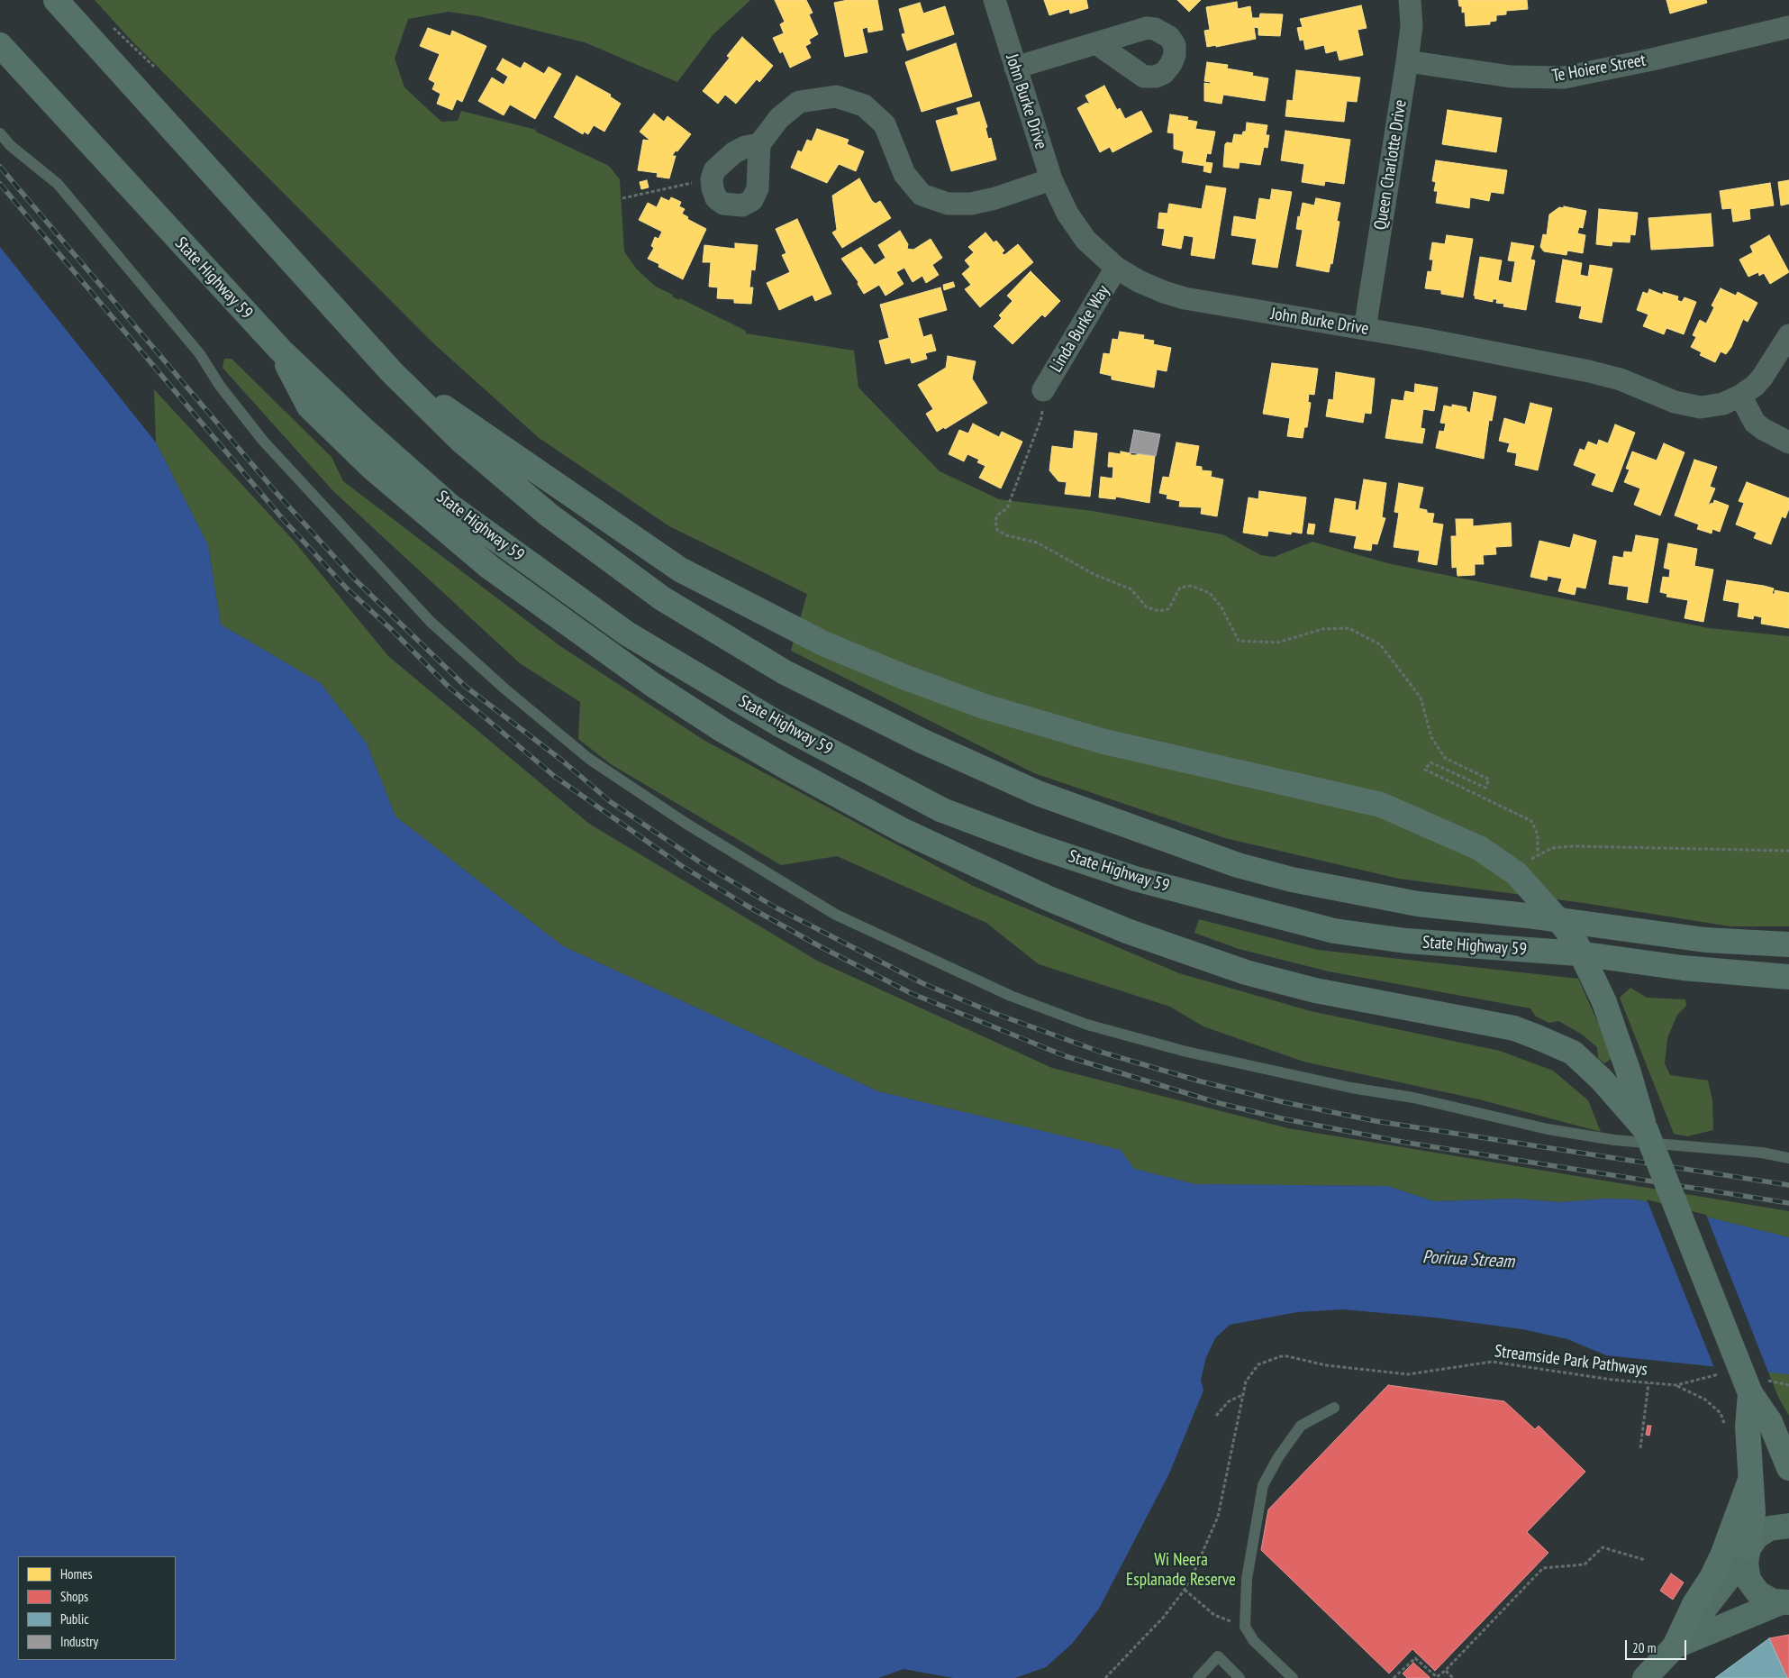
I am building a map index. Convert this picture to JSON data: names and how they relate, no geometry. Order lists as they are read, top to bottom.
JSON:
{
  "streets": {
    "main road": ["State Highway 59"],
    "street": [
      "Te Hoiere Street",
      "John Burke Drive",
      "Queen Charlotte Drive",
      "Linda Burke Way"
    ],
    "path": ["Streamside Park Pathways"]
  },
  "crossings": [
    ["Te Hoiere Street", "Queen Charlotte Drive"],
    ["John Burke Drive", "Queen Charlotte Drive"],
    ["John Burke Drive", "Linda Burke Way"]
  ],
  "water": ["Porirua Stream"],
  "parks": ["Wi Neera Esplanade Reserve"],
  "legend": [
    "Homes",
    "Shops",
    "Public",
    "Industry"
  ],
  "scale_bar": "20 m"
}
